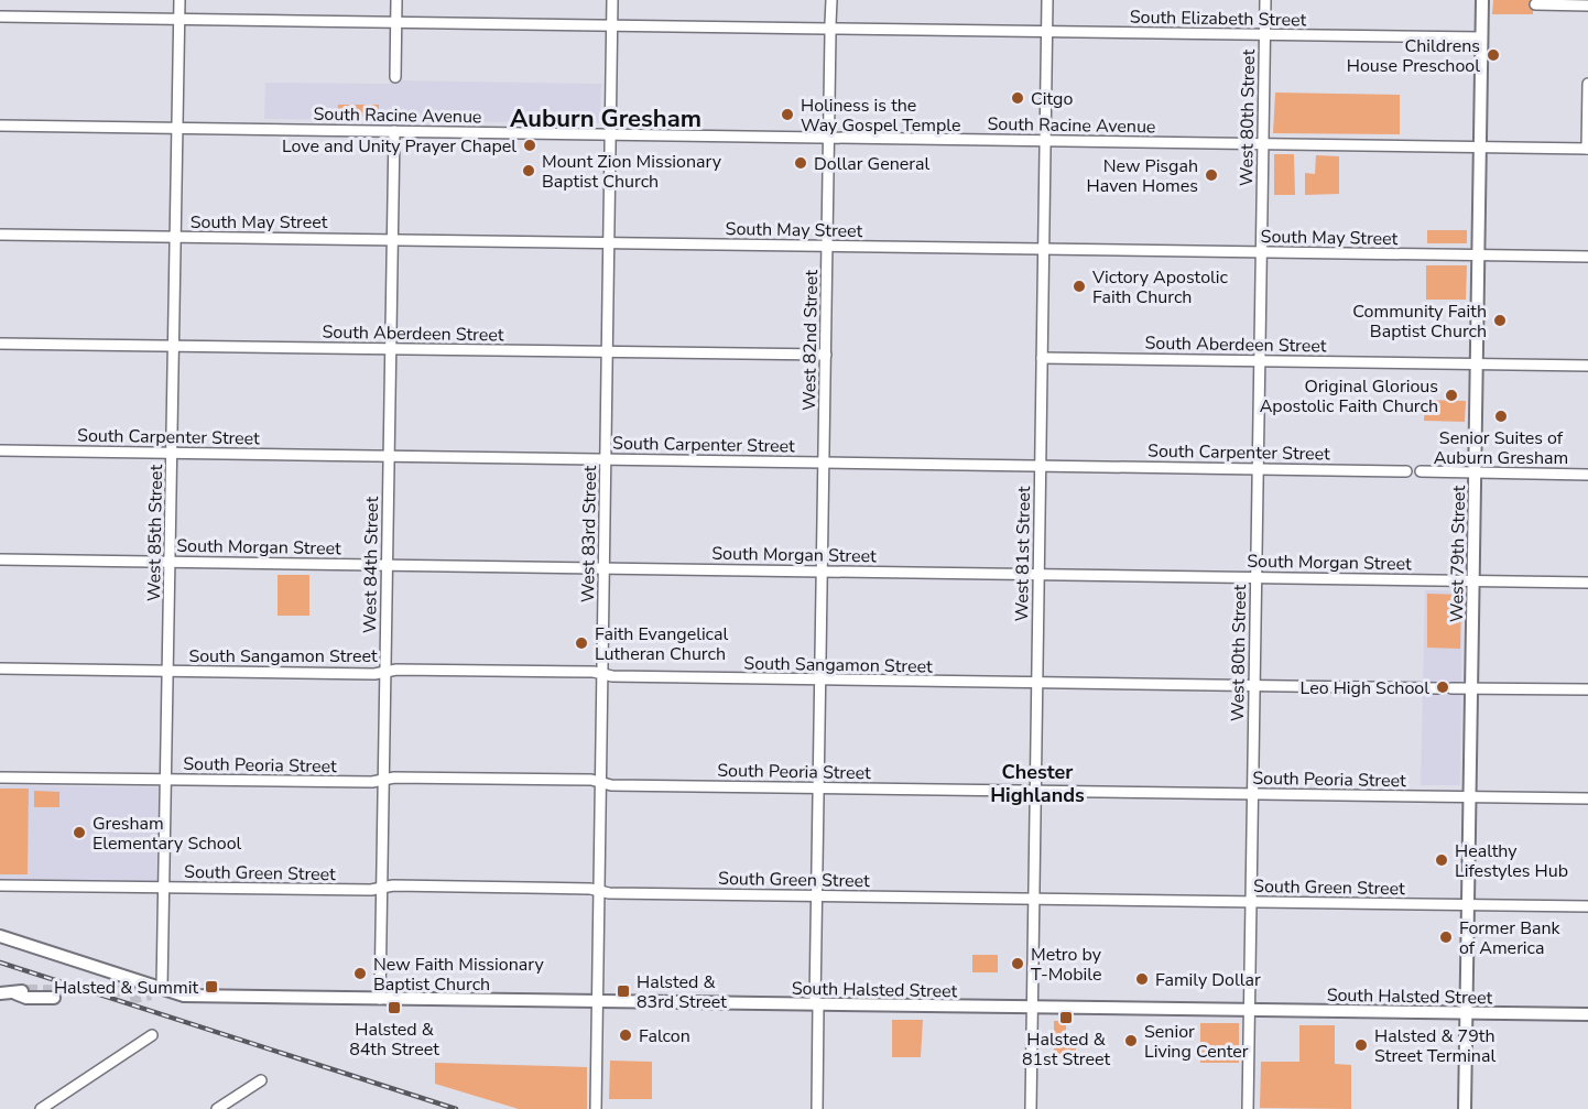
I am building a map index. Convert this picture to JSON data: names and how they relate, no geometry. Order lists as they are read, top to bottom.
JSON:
{
  "streets": {
    "main road": ["West 79th Street", "South Halsted Street"],
    "street": [
      "South Elizabeth Street",
      "South Racine Avenue",
      "West 80th Street",
      "South May Street",
      "South Aberdeen Street",
      "West 82nd Street",
      "South Carpenter Street",
      "West 85th Street",
      "West 83rd Street",
      "South Morgan Street",
      "West 81st Street",
      "West 84th Street",
      "South Sangamon Street",
      "South Peoria Street",
      "South Green Street"
    ]
  },
  "crossings": [
    ["South Elizabeth Street", "West 80th Street"],
    ["South Elizabeth Street", "West 82nd Street"],
    ["South Elizabeth Street", "West 85th Street"],
    ["South Elizabeth Street", "West 83rd Street"],
    ["South Elizabeth Street", "West 81st Street"],
    ["South Elizabeth Street", "West 79th Street"],
    ["South Racine Avenue", "West 80th Street"],
    ["South Racine Avenue", "West 82nd Street"],
    ["South Racine Avenue", "West 85th Street"],
    ["South Racine Avenue", "West 83rd Street"],
    ["South Racine Avenue", "West 81st Street"],
    ["South Racine Avenue", "West 79th Street"],
    ["South Racine Avenue", "West 84th Street"],
    ["West 80th Street", "South May Street"],
    ["West 80th Street", "South Aberdeen Street"],
    ["West 80th Street", "South Carpenter Street"],
    ["West 80th Street", "South Morgan Street"],
    ["West 80th Street", "South Sangamon Street"],
    ["West 80th Street", "South Peoria Street"],
    ["West 80th Street", "South Green Street"],
    ["West 80th Street", "South Halsted Street"],
    ["South May Street", "West 82nd Street"],
    ["South May Street", "West 85th Street"],
    ["South May Street", "West 83rd Street"],
    ["South May Street", "West 81st Street"],
    ["South May Street", "West 79th Street"],
    ["South May Street", "West 84th Street"],
    ["South Aberdeen Street", "West 82nd Street"],
    ["South Aberdeen Street", "West 85th Street"],
    ["South Aberdeen Street", "West 83rd Street"],
    ["South Aberdeen Street", "West 81st Street"],
    ["South Aberdeen Street", "West 79th Street"],
    ["South Aberdeen Street", "West 84th Street"],
    ["West 82nd Street", "South Carpenter Street"],
    ["West 82nd Street", "South Morgan Street"],
    ["West 82nd Street", "South Sangamon Street"],
    ["West 82nd Street", "South Peoria Street"],
    ["West 82nd Street", "South Green Street"],
    ["West 82nd Street", "South Halsted Street"],
    ["South Carpenter Street", "West 85th Street"],
    ["South Carpenter Street", "West 83rd Street"],
    ["South Carpenter Street", "West 81st Street"],
    ["South Carpenter Street", "West 84th Street"],
    ["West 85th Street", "South Morgan Street"],
    ["West 85th Street", "South Sangamon Street"],
    ["West 85th Street", "South Peoria Street"],
    ["West 85th Street", "South Green Street"],
    ["West 85th Street", "South Halsted Street"],
    ["West 83rd Street", "South Morgan Street"],
    ["West 83rd Street", "South Sangamon Street"],
    ["West 83rd Street", "South Peoria Street"],
    ["West 83rd Street", "South Green Street"],
    ["West 83rd Street", "South Halsted Street"],
    ["South Morgan Street", "West 81st Street"],
    ["South Morgan Street", "West 79th Street"],
    ["South Morgan Street", "West 84th Street"],
    ["West 81st Street", "South Sangamon Street"],
    ["West 81st Street", "South Peoria Street"],
    ["West 81st Street", "South Green Street"],
    ["West 81st Street", "South Halsted Street"],
    ["West 79th Street", "South Peoria Street"],
    ["West 79th Street", "South Green Street"],
    ["West 79th Street", "South Halsted Street"],
    ["West 84th Street", "South Sangamon Street"],
    ["West 84th Street", "South Peoria Street"],
    ["West 84th Street", "South Green Street"],
    ["West 84th Street", "South Halsted Street"]
  ],
  "districts": ["Auburn Gresham", "Chester Highlands"],
  "places": {
    "other": [
      "Childrens House Preschool",
      "Citgo",
      "Holiness is the Way Gospel Temple",
      "Love and Unity Prayer Chapel",
      "Dollar General",
      "Mount Zion Missionary Baptist Church",
      "New Pisgah Haven Homes",
      "Victory Apostolic Faith Church",
      "Community Faith Baptist Church",
      "Original Glorious Apostolic Faith Church",
      "Senior Suites of Auburn Gresham",
      "Faith Evangelical Lutheran Church",
      "Leo High School",
      "Gresham Elementary School",
      "Healthy Lifestyles Hub",
      "Former Bank of America",
      "Metro by T-Mobile",
      "New Faith Missionary Baptist Church",
      "Family Dollar",
      "Falcon",
      "Senior Living Center",
      "Halsted & 79th Street Terminal"
    ],
    "transit": [
      "Halsted & Summit",
      "Halsted & 83rd Street",
      "Halsted & 84th Street",
      "Halsted & 81st Street"
    ]
  }
}
